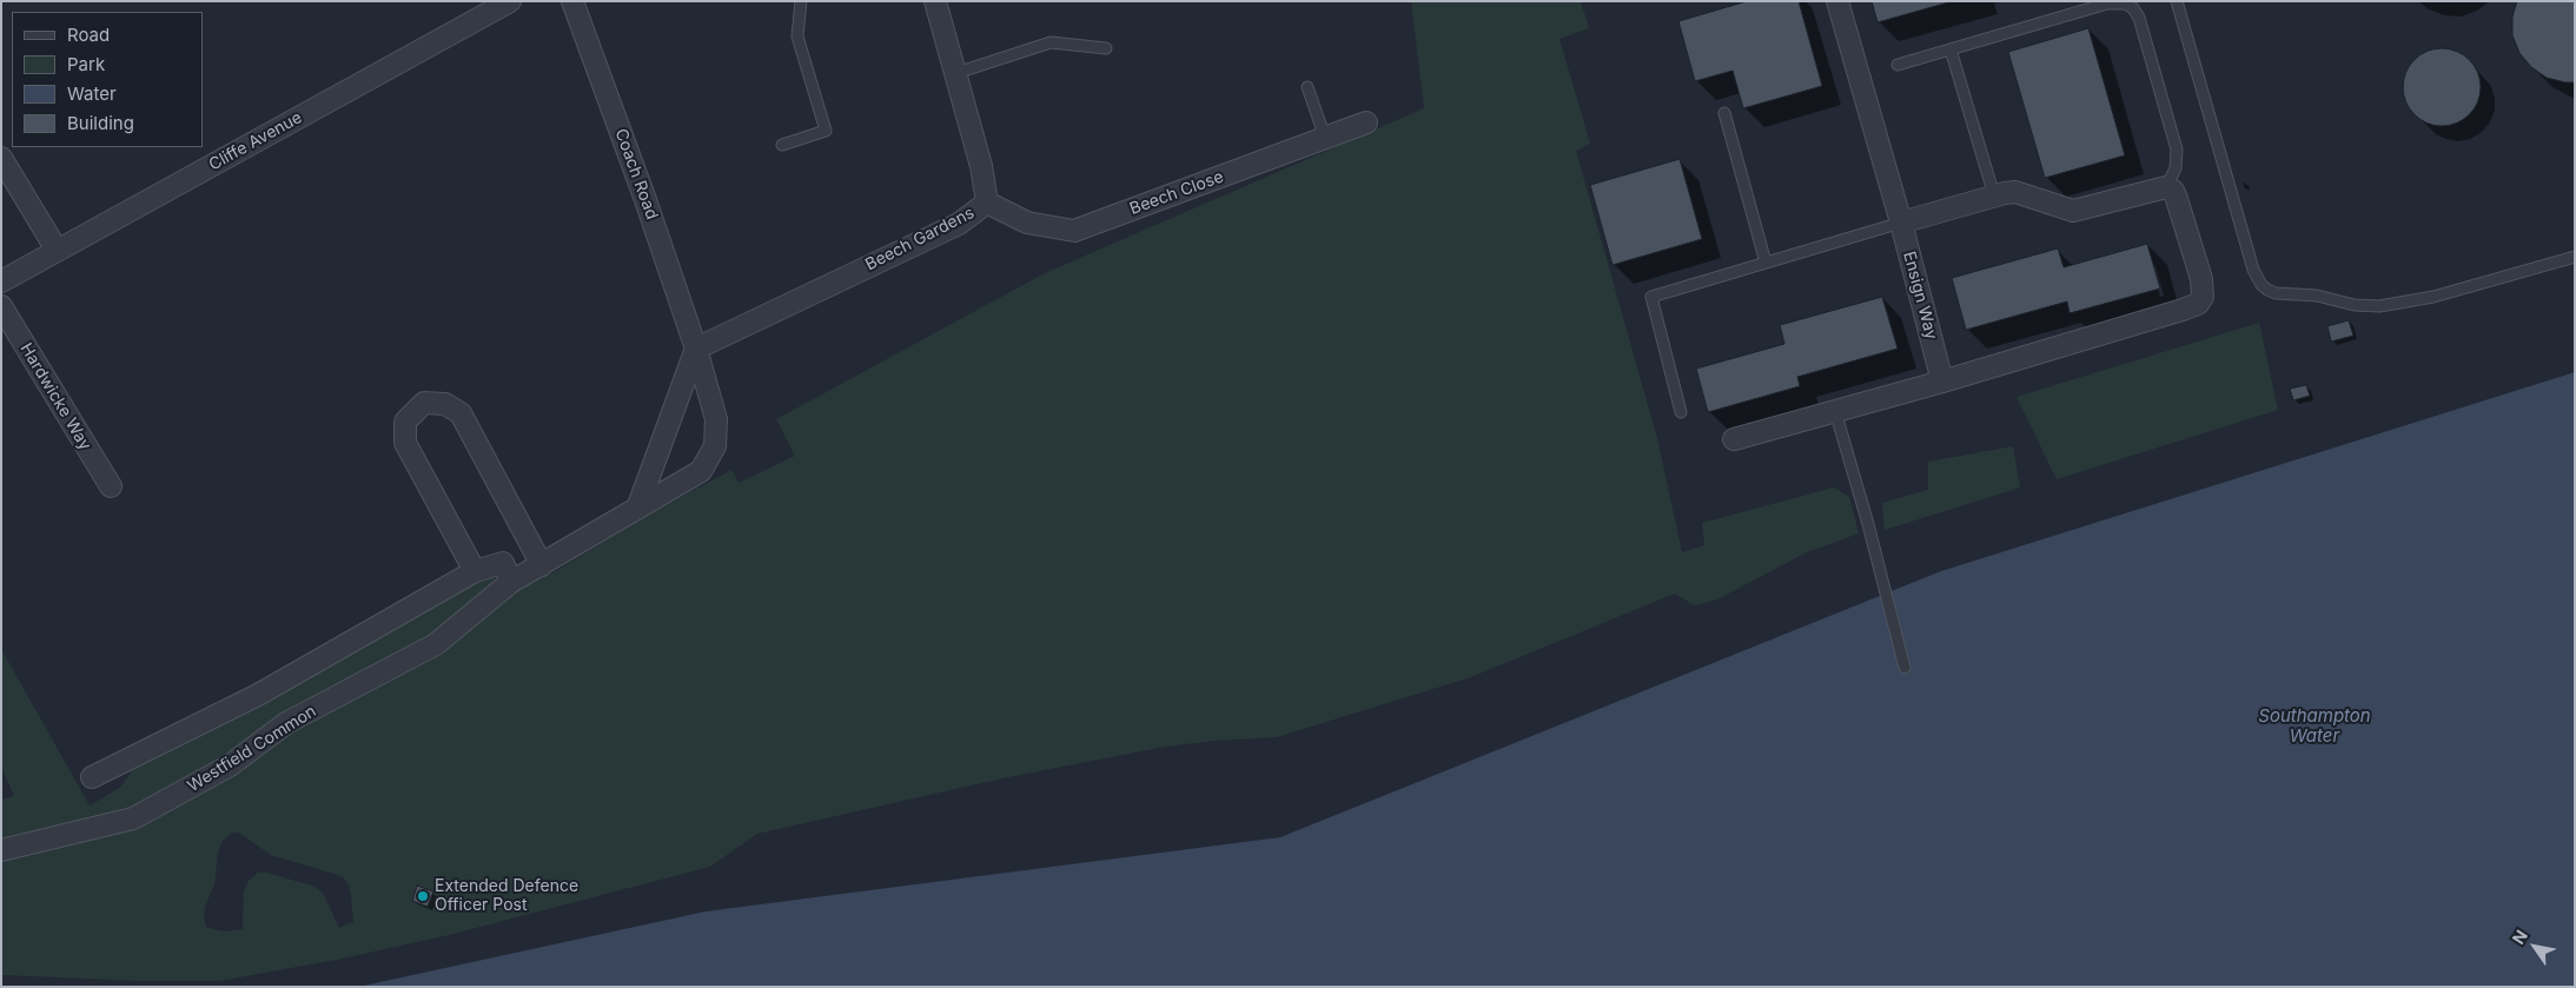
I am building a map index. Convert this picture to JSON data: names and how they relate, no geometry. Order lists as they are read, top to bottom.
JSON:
{
  "streets": {
    "street": [
      "Cliffe Avenue",
      "Coach Road",
      "Beech Close",
      "Beech Gardens",
      "Ensign Way",
      "Hardwicke Way",
      "Westfield Common"
    ]
  },
  "crossings": [
    ["Coach Road", "Beech Gardens"],
    ["Coach Road", "Westfield Common"],
    ["Beech Close", "Beech Gardens"]
  ],
  "water": ["Southampton Water"],
  "places": ["Extended Defence Officer Post"],
  "legend": [
    "Road",
    "Park",
    "Water",
    "Building"
  ],
  "north": "top left"
}
